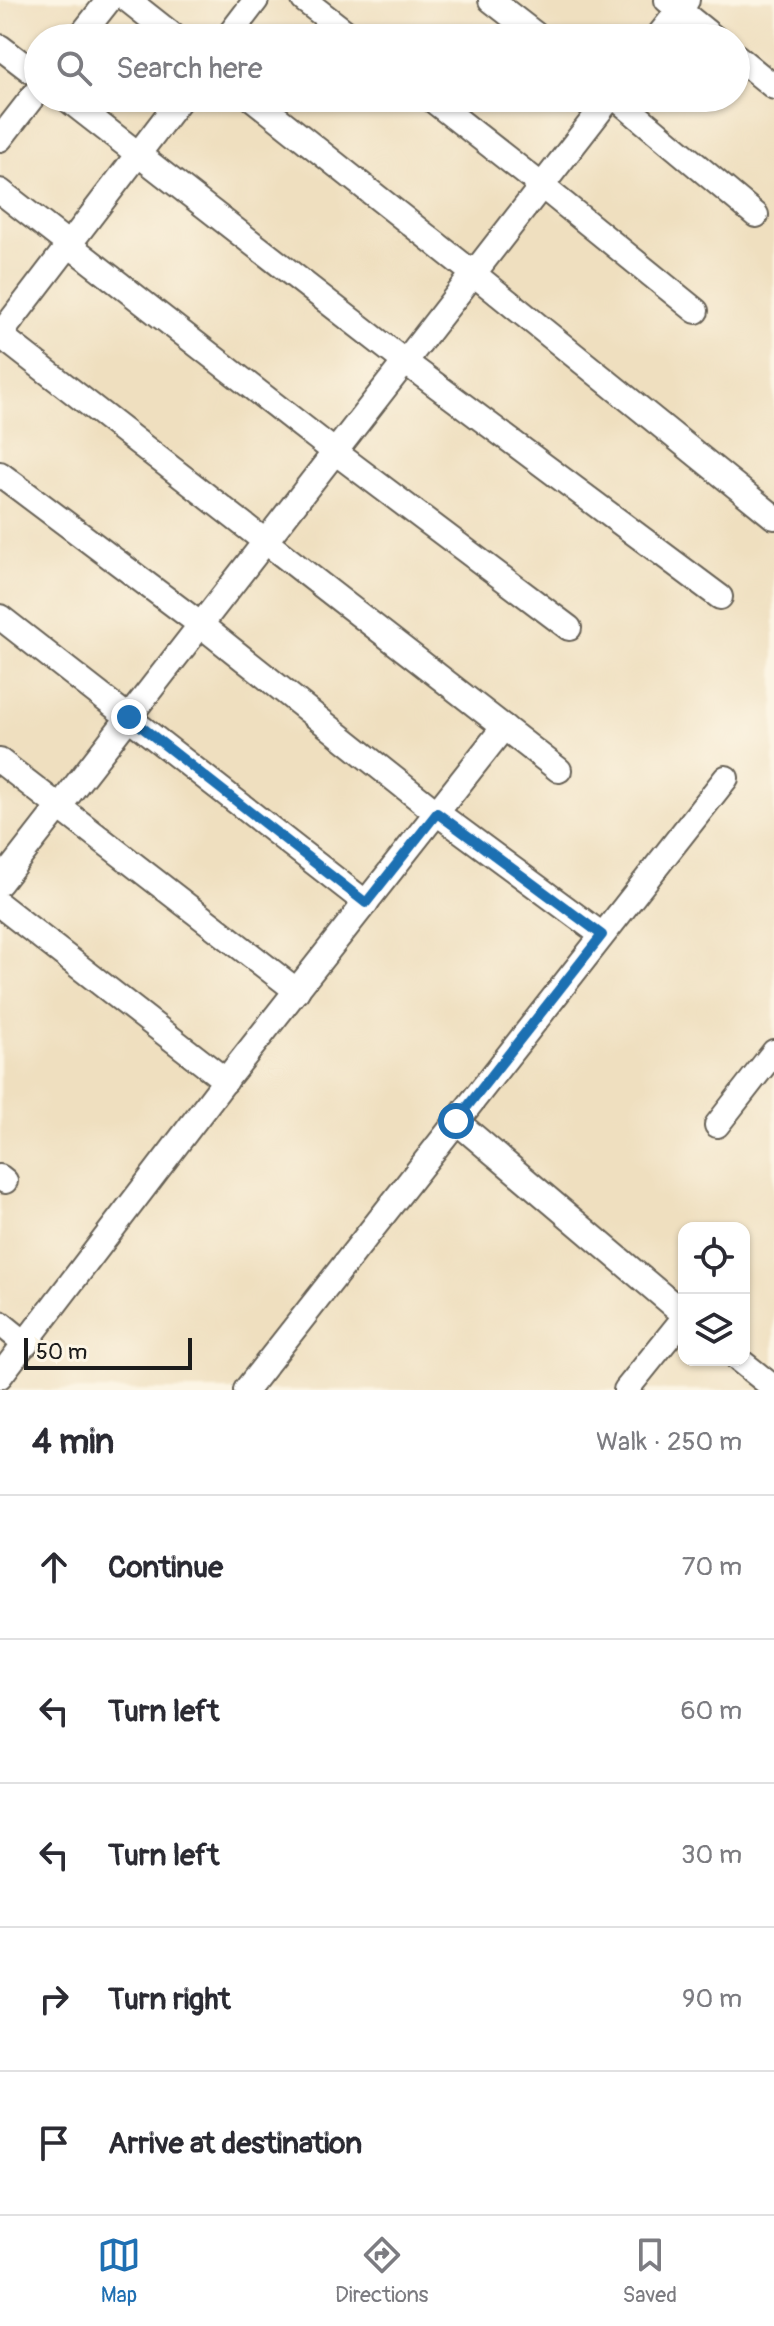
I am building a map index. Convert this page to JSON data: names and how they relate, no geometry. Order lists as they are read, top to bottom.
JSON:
{
  "scale_bar": "50 m",
  "page": {
    "search": "Search here",
    "scale": "50 m",
    "heading": ["4 min", "Walk · 250 m"],
    "list": [
      ["Continue", "70 m"],
      ["Turn left", "60 m"],
      ["Turn left", "30 m"],
      ["Turn right", "90 m"],
      "Arrive at destination"
    ],
    "nav": ["Map", "Directions", "Saved"]
  }
}
